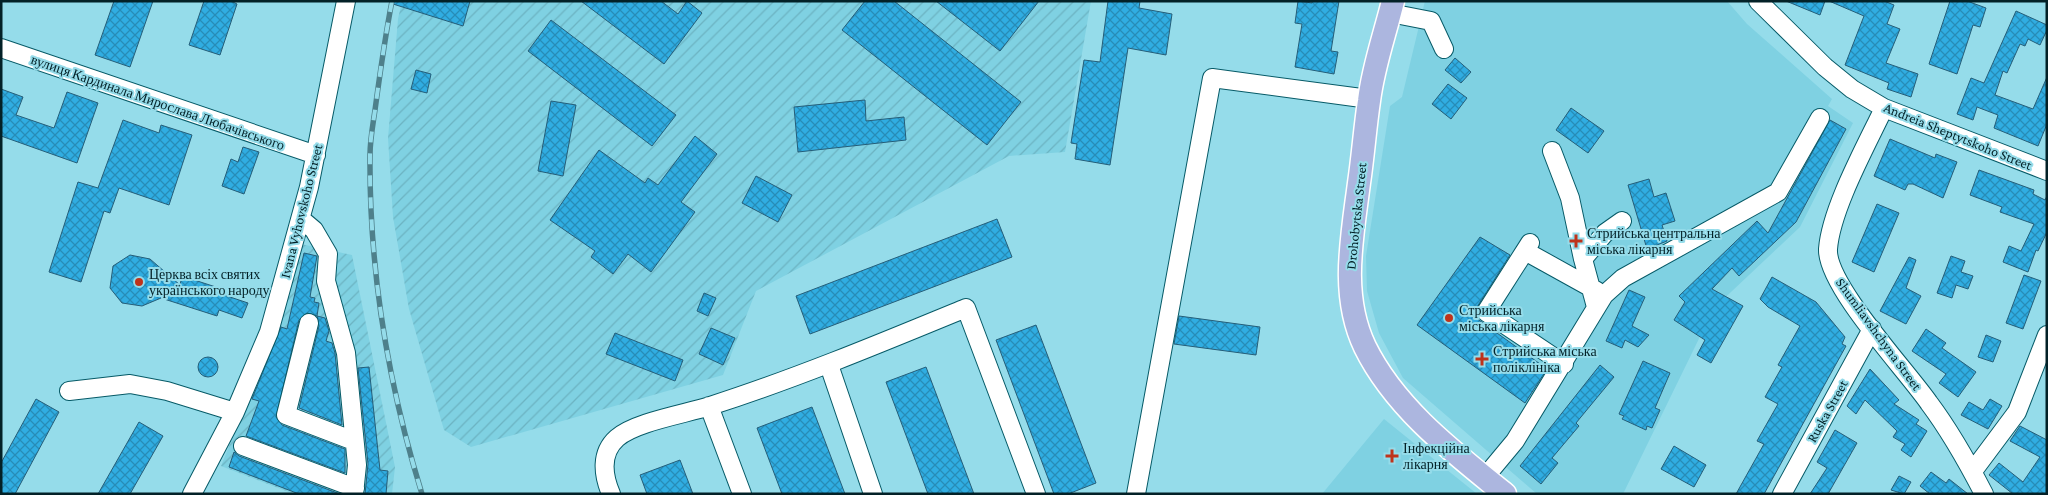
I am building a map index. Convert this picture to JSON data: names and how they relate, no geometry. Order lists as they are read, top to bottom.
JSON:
{
  "streets": {
    "main road": ["Drohobytska Street"],
    "street": [
      "вулиця Кардинала Мирослава Любачівського",
      "Andreia Sheptytskoho Street",
      "Ivana Vyhovskoho Street",
      "Shumliavshchyna Street",
      "Ruska Street"
    ]
  },
  "crossings": [
    ["вулиця Кардинала Мирослава Любачівського", "Ivana Vyhovskoho Street"],
    ["Andreia Sheptytskoho Street", "Shumliavshchyna Street"],
    ["Shumliavshchyna Street", "Ruska Street"]
  ],
  "places": {
    "health": ["Стрийська центральна міська лікарня", "Стрийська міська поліклініка", "Інфекційна лікарня"],
    "other": ["Церква всіх святих українського народу", "Стрийська міська лікарня"]
  }
}
